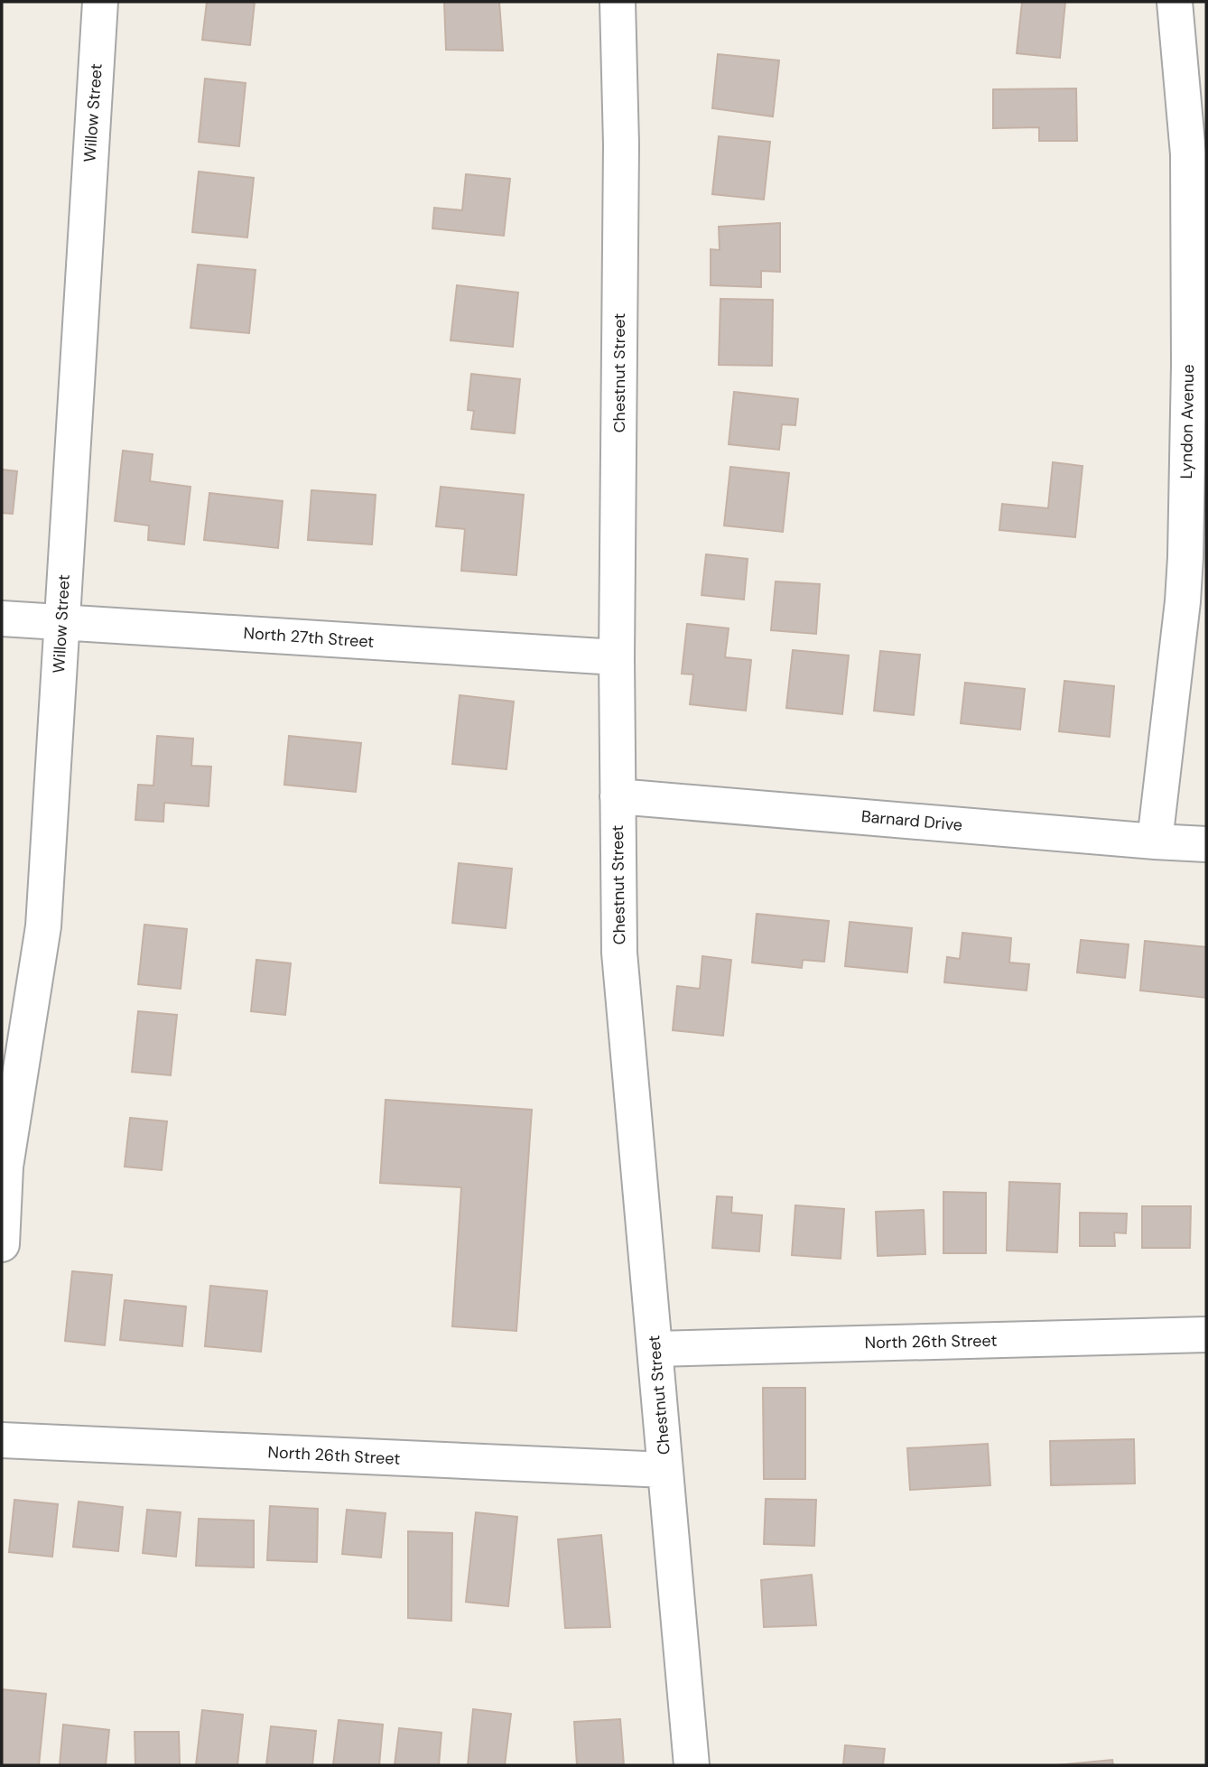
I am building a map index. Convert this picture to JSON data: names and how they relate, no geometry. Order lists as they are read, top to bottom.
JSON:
{
  "streets": {
    "street": [
      "Willow Street",
      "Chestnut Street",
      "Lyndon Avenue",
      "North 27th Street",
      "Barnard Drive",
      "North 26th Street"
    ]
  },
  "crossings": [
    ["Willow Street", "North 27th Street"],
    ["Chestnut Street", "North 27th Street"],
    ["Chestnut Street", "Barnard Drive"],
    ["Chestnut Street", "North 26th Street"],
    ["Lyndon Avenue", "Barnard Drive"]
  ]
}
